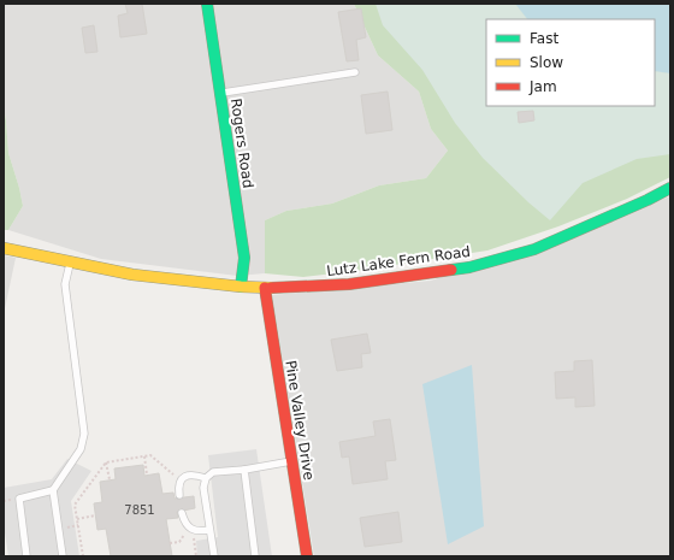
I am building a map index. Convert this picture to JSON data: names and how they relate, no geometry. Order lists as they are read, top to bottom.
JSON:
{
  "streets": {
    "main road": ["Rogers Road", "Lutz Lake Fern Road", "Pine Valley Drive"]
  },
  "crossings": [
    ["Rogers Road", "Lutz Lake Fern Road"],
    ["Lutz Lake Fern Road", "Pine Valley Drive"]
  ],
  "house_numbers": ["7851"],
  "legend": ["Fast", "Slow", "Jam"]
}
